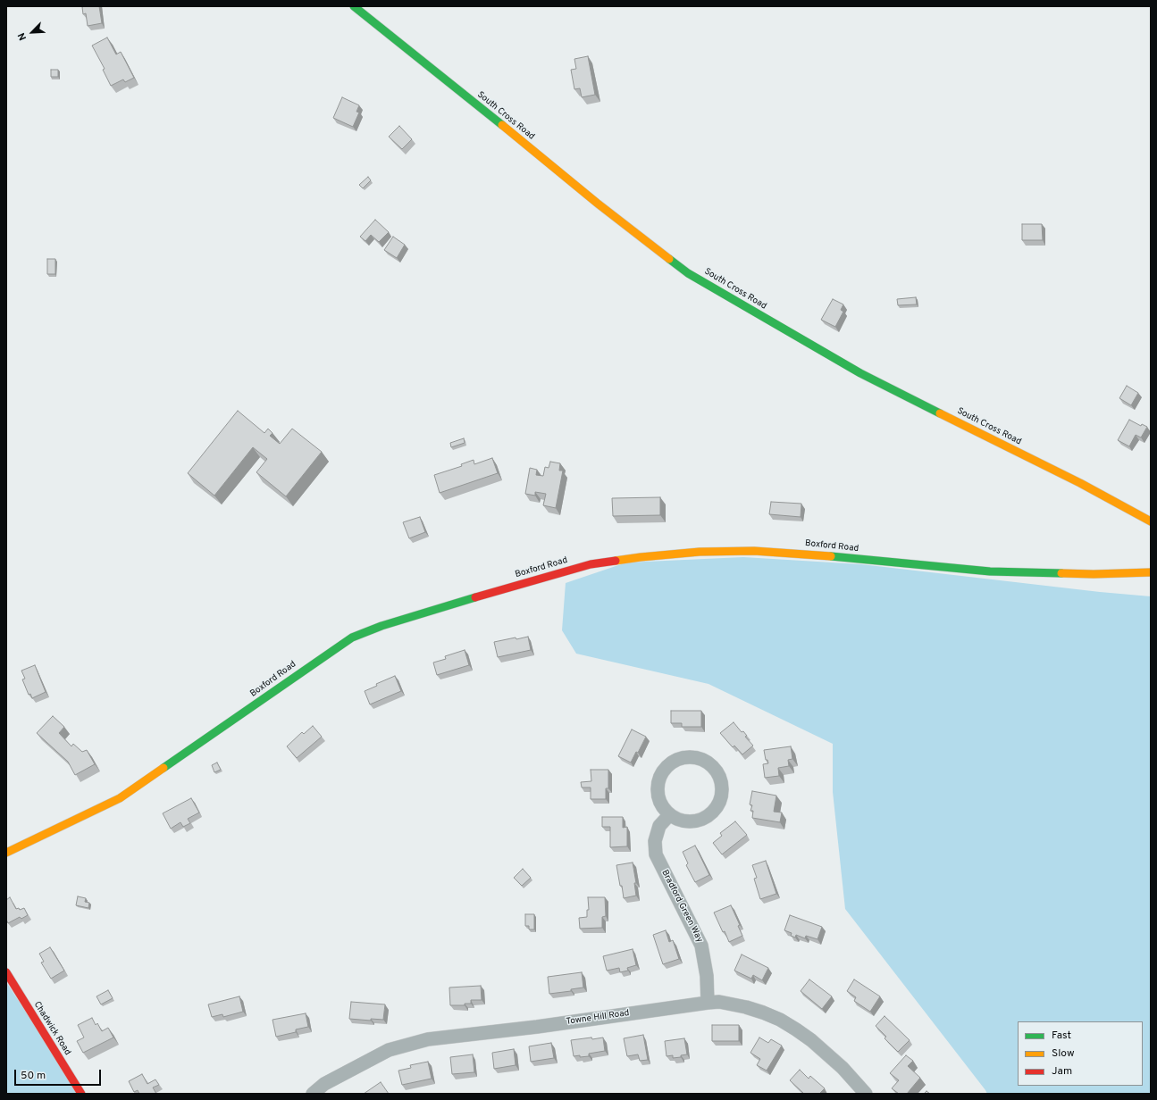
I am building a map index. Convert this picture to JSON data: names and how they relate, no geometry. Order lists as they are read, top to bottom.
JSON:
{
  "streets": {
    "street": [
      "South Cross Road",
      "Boxford Road",
      "Bradford Green Way",
      "Towne Hill Road",
      "Chadwick Road"
    ]
  },
  "crossings": [
    ["Bradford Green Way", "Towne Hill Road"]
  ],
  "legend": ["Fast", "Slow", "Jam"],
  "scale_bar": "50 m",
  "north": "bottom left"
}
